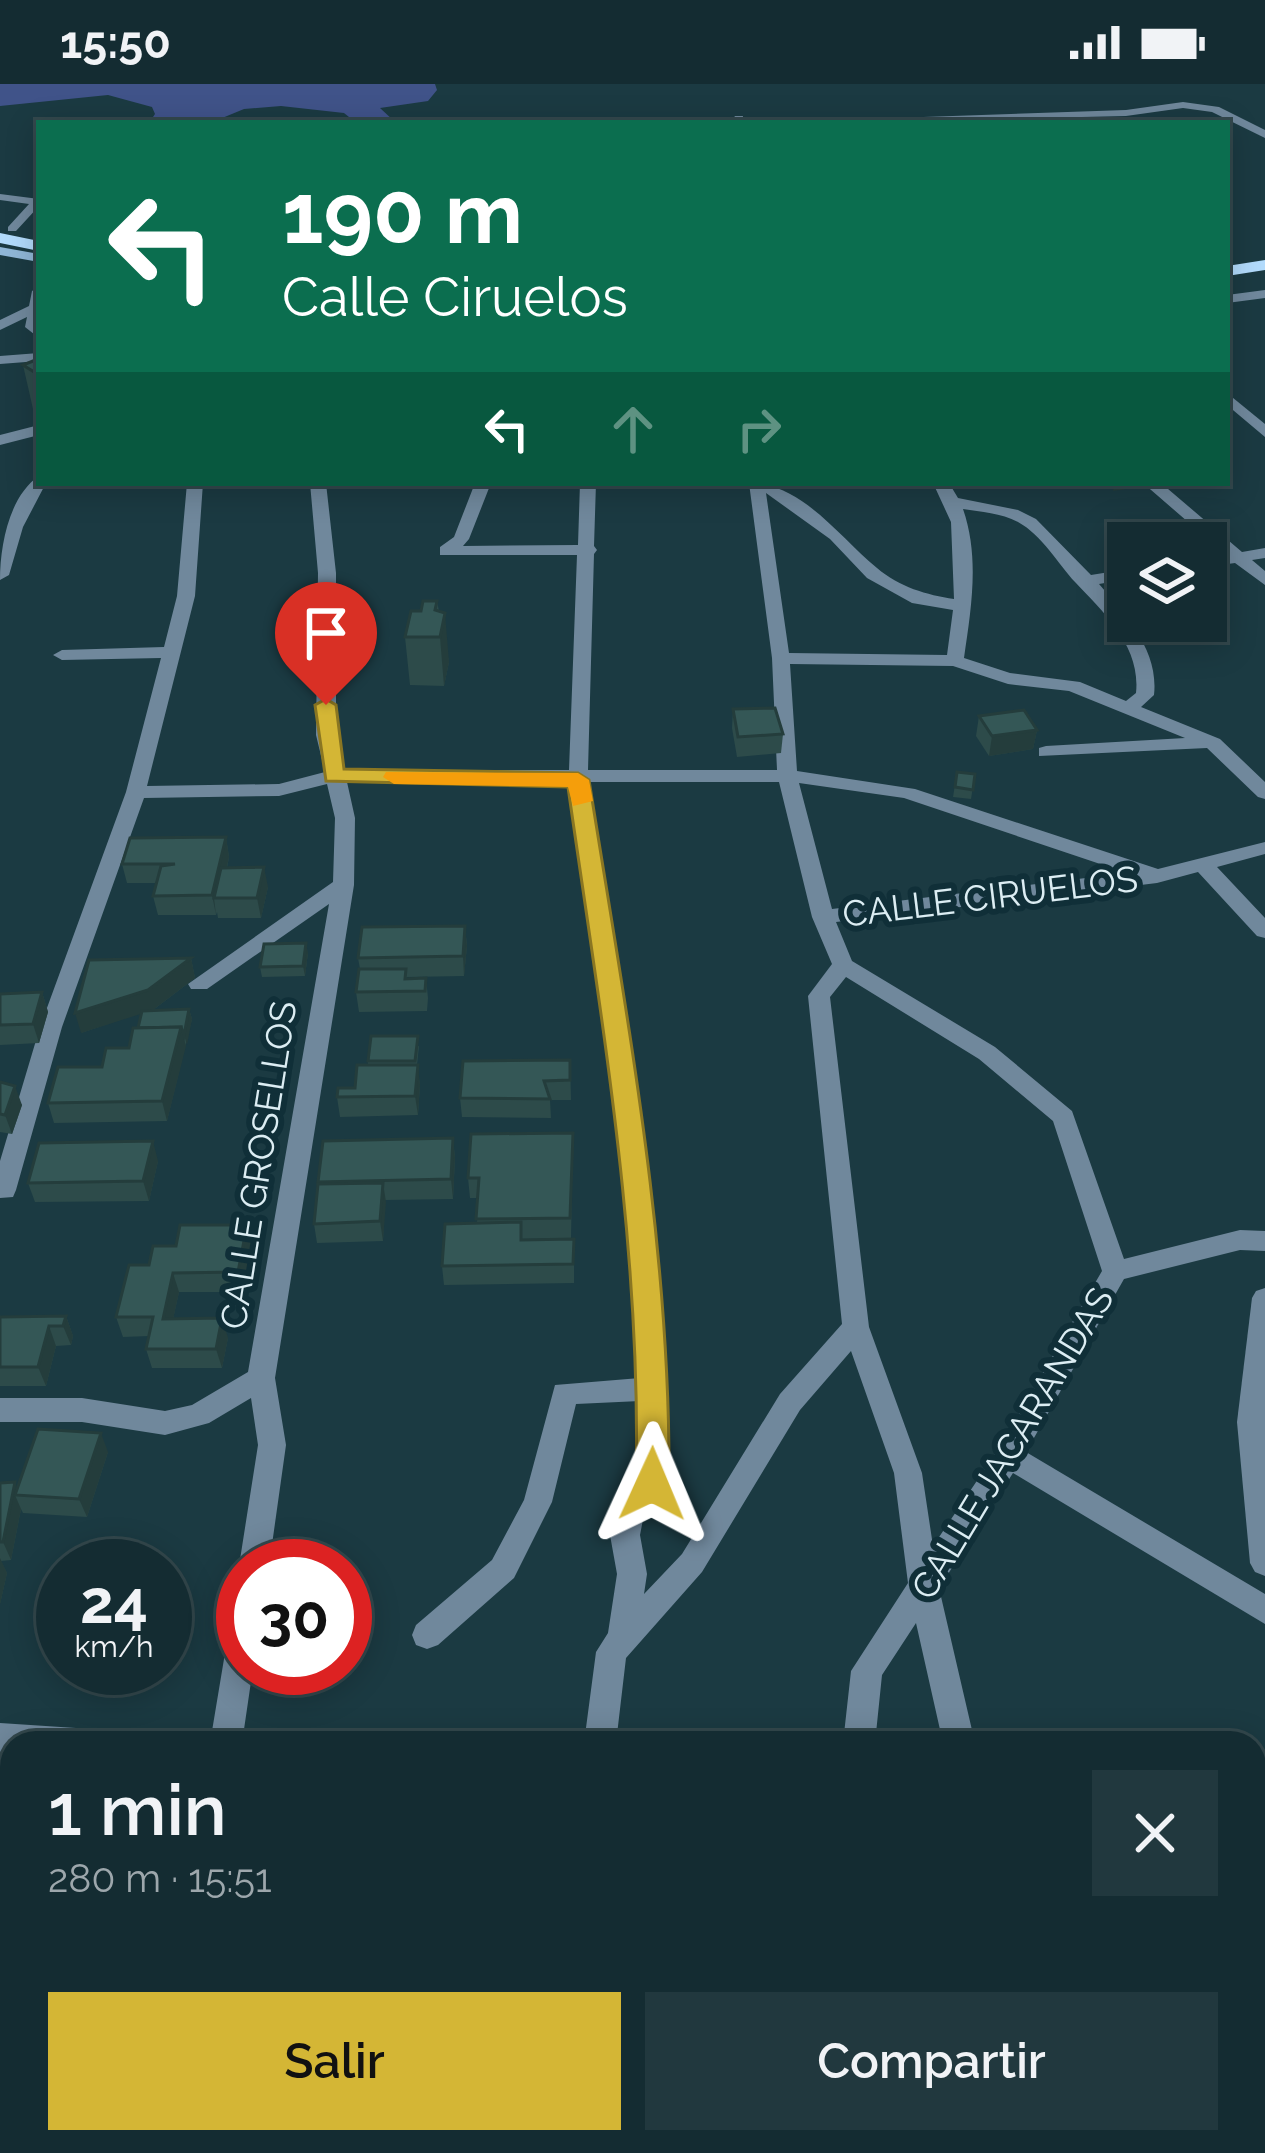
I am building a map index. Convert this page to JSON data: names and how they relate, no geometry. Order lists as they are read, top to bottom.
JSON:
{
  "streets": {
    "street": ["CALLE CIRUELOS", "CALLE GROSELLOS", "CALLE JACARANDAS"]
  },
  "crossings": [
    ["CALLE CIRUELOS", "CALLE GROSELLOS"]
  ],
  "page": {
    "status": "15:50",
    "turn": ["190 m", "Calle Ciruelos"],
    "speed": "24 km/h",
    "limit": "30",
    "heading": ["1 min", "280 m · 15:51"],
    "buttons": ["Salir", "Compartir"]
  }
}
